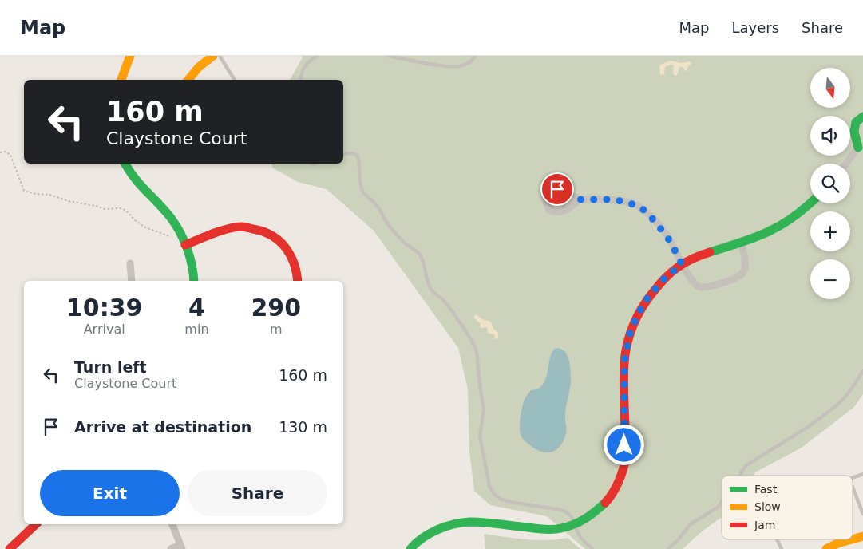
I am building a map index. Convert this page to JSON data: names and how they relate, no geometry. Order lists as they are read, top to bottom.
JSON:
{
  "legend": ["Fast", "Slow", "Jam"],
  "north": "bottom",
  "page": {
    "header": "Map",
    "nav": ["Map", "Layers", "Share"],
    "map_buttons": ["+", "−"],
    "turn": ["160 m", "Claystone Court"],
    "eta": [
      "10:39",
      "Arrival",
      "4",
      "min",
      "290",
      "m"
    ],
    "list": [
      {
        "name": "Turn left",
        "note": "Claystone Court",
        "value": "160 m"
      },
      {
        "name": "Arrive at destination",
        "value": "130 m"
      }
    ],
    "buttons": ["Exit", "Share"]
  }
}
